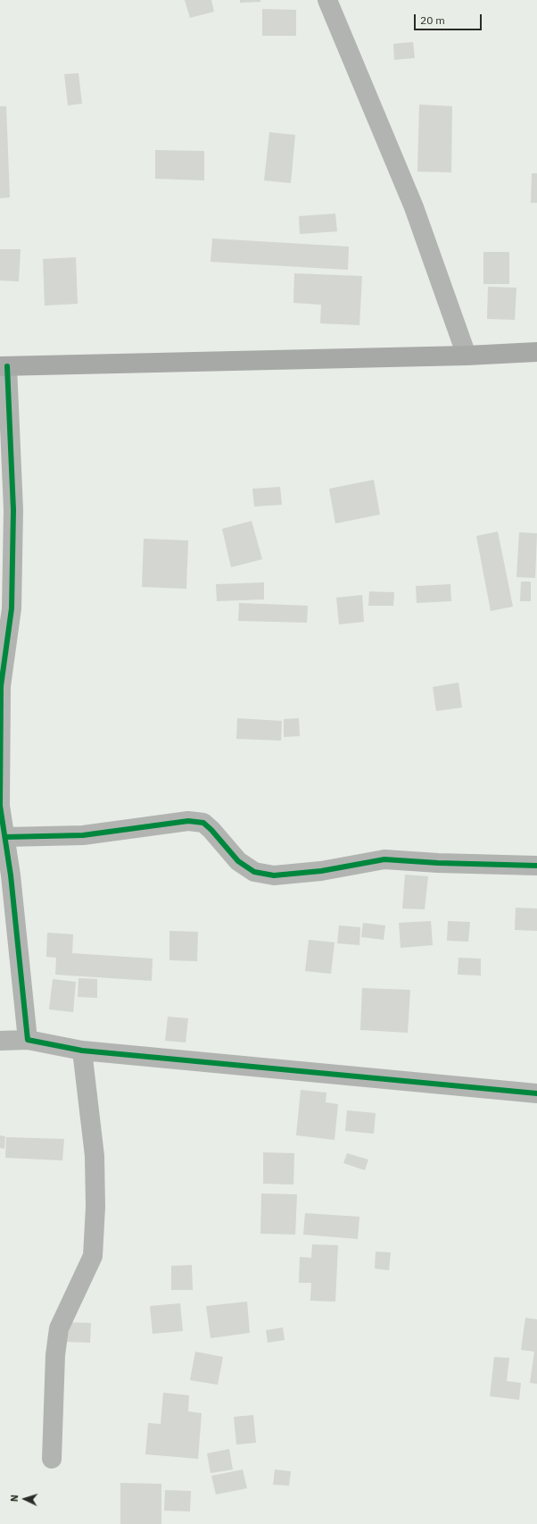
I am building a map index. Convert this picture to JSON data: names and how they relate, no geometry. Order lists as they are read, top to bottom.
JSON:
{
  "scale_bar": "20 m",
  "north": "left"
}
